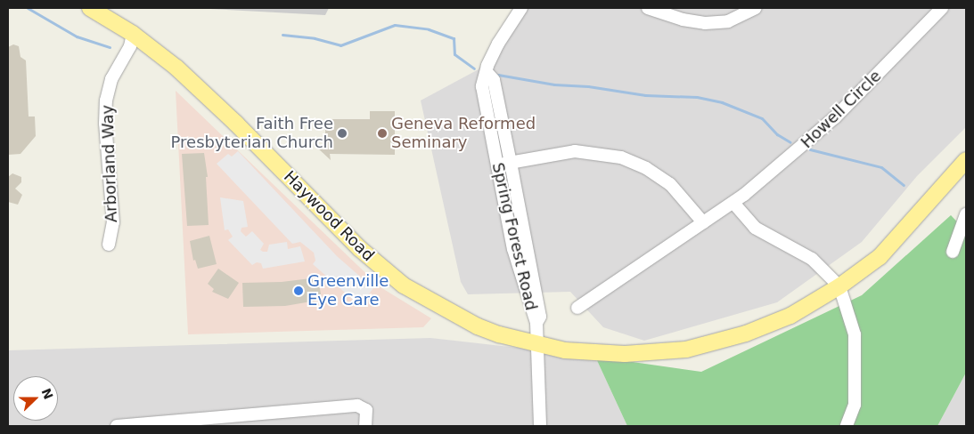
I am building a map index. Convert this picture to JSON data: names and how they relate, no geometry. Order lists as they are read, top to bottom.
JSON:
{
  "streets": {
    "main road": ["Haywood Road"],
    "street": ["Howell Circle", "Arborland Way", "Spring Forest Road"]
  },
  "crossings": [
    ["Arborland Way", "Haywood Road"],
    ["Haywood Road", "Spring Forest Road"]
  ],
  "places": ["Faith Free Presbyterian Church", "Geneva Reformed Seminary", "Greenville Eye Care"],
  "north": "right"
}
